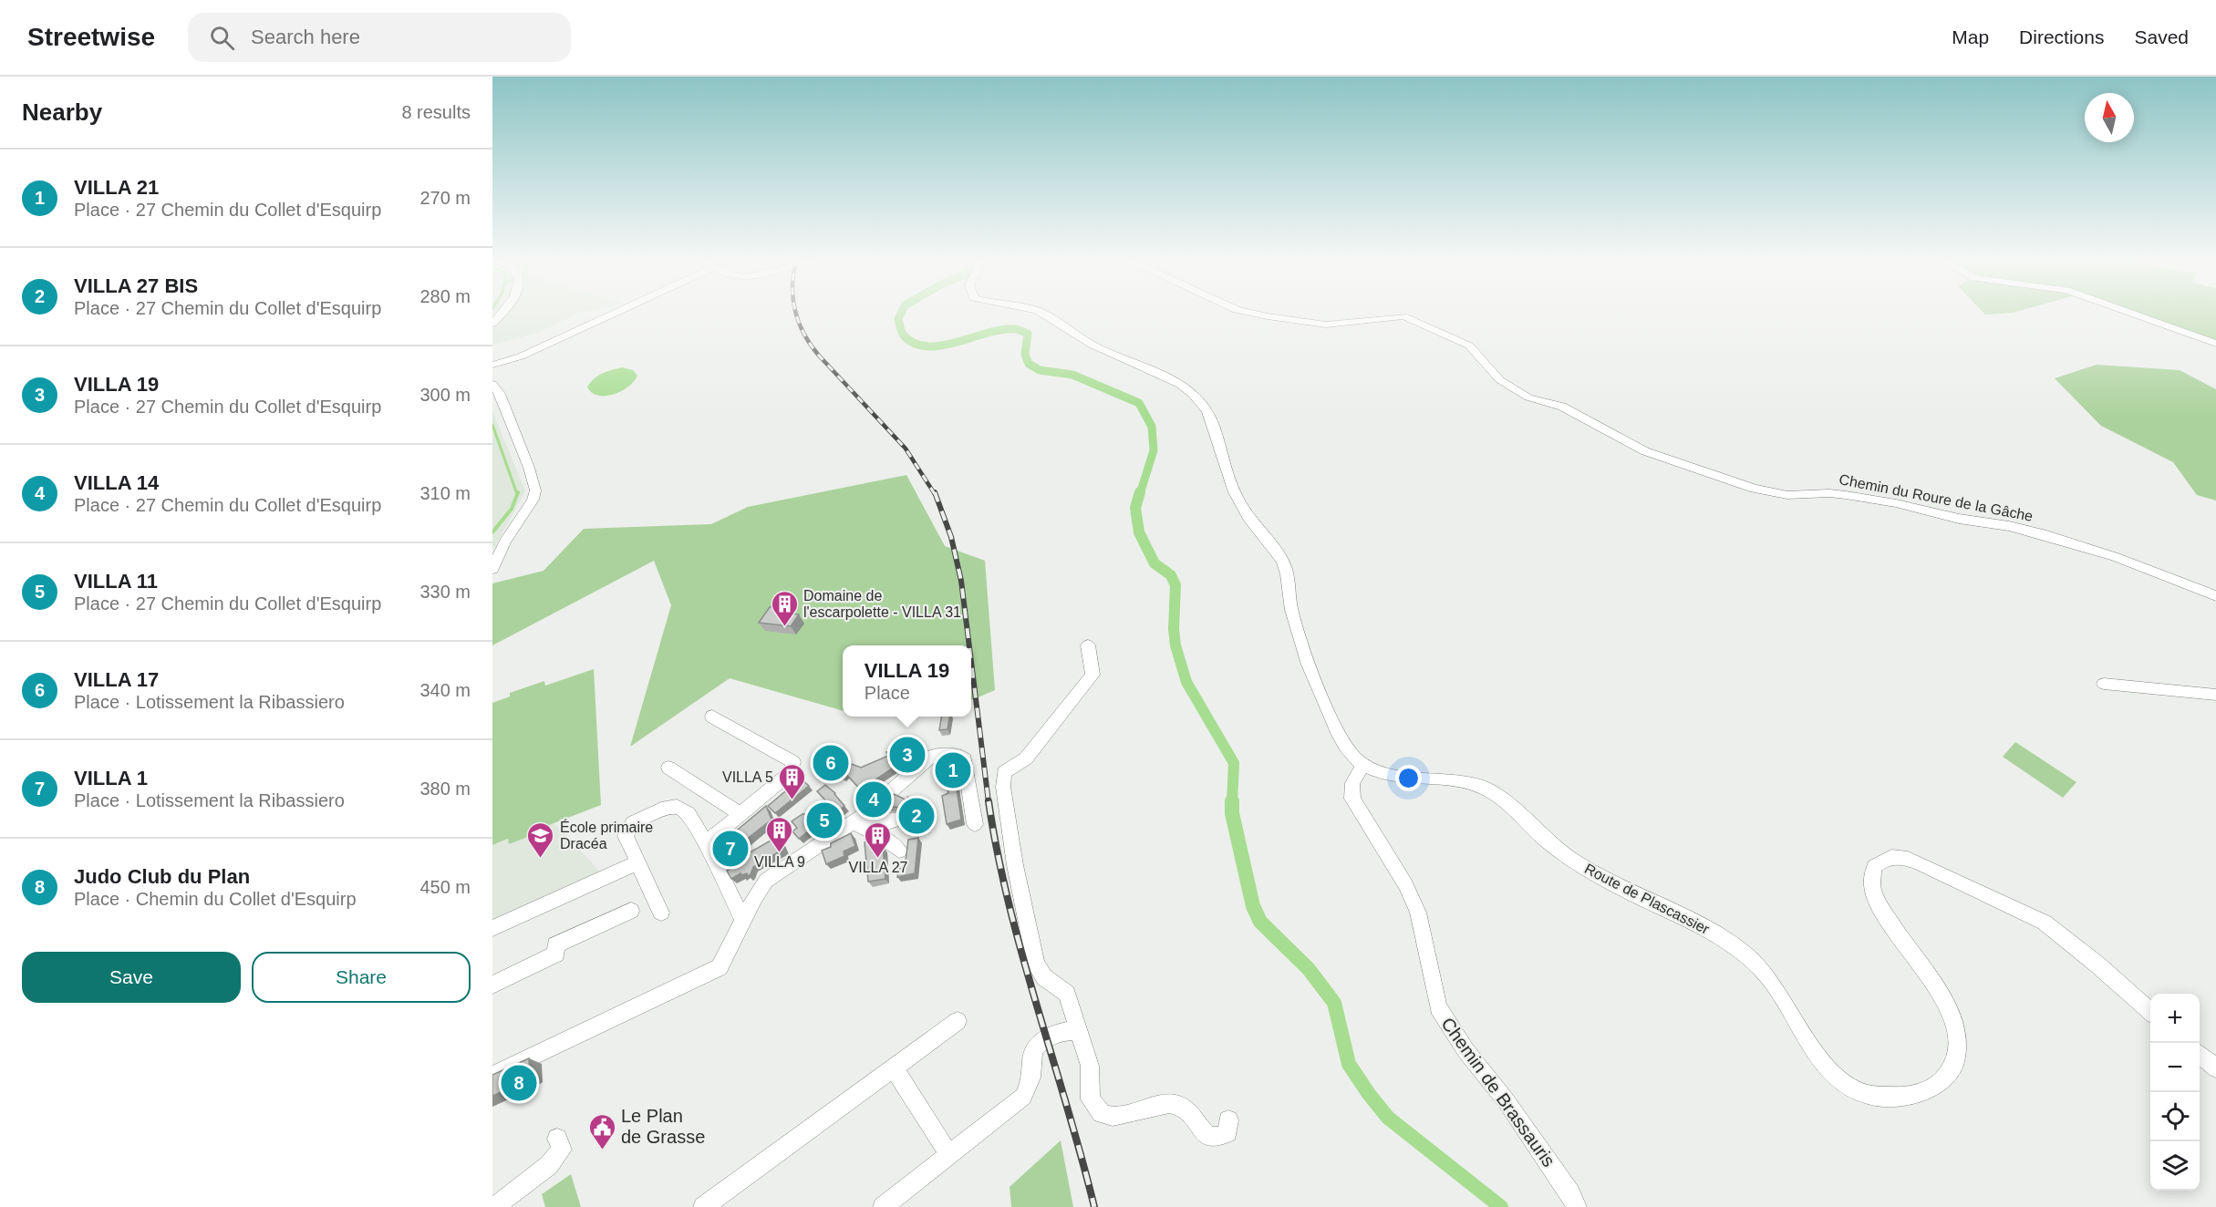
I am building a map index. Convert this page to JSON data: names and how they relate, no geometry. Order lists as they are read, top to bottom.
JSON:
{
  "streets": {
    "street": ["Chemin du Roure de la Gâche", "Route de Plascassier", "Chemin de Brassauris"]
  },
  "crossings": [
    ["Route de Plascassier", "Chemin de Brassauris"]
  ],
  "places": {
    "building": [
      "Domaine de l'escarpolette - VILLA 31",
      "VILLA 5",
      "VILLA 9",
      "VILLA 27"
    ],
    "school or university": ["École primaire Dracéa"],
    "public building": ["Le Plan de Grasse"]
  },
  "north": "top",
  "page": {
    "header": "Streetwise",
    "search": "Search here",
    "nav": ["Map", "Directions", "Saved"],
    "heading": ["Nearby", "8 results"],
    "list": [
      {
        "mark": "1",
        "name": "VILLA 21",
        "note": "Place · 27 Chemin du Collet d'Esquirp",
        "value": "270 m"
      },
      {
        "mark": "2",
        "name": "VILLA 27 BIS",
        "note": "Place · 27 Chemin du Collet d'Esquirp",
        "value": "280 m"
      },
      {
        "mark": "3",
        "name": "VILLA 19",
        "note": "Place · 27 Chemin du Collet d'Esquirp",
        "value": "300 m"
      },
      {
        "mark": "4",
        "name": "VILLA 14",
        "note": "Place · 27 Chemin du Collet d'Esquirp",
        "value": "310 m"
      },
      {
        "mark": "5",
        "name": "VILLA 11",
        "note": "Place · 27 Chemin du Collet d'Esquirp",
        "value": "330 m"
      },
      {
        "mark": "6",
        "name": "VILLA 17",
        "note": "Place · Lotissement la Ribassiero",
        "value": "340 m"
      },
      {
        "mark": "7",
        "name": "VILLA 1",
        "note": "Place · Lotissement la Ribassiero",
        "value": "380 m"
      },
      {
        "mark": "8",
        "name": "Judo Club du Plan",
        "note": "Place · Chemin du Collet d'Esquirp",
        "value": "450 m"
      }
    ],
    "popup": ["VILLA 19", "Place"],
    "pins": [
      "3",
      "6",
      "1",
      "4",
      "2",
      "5",
      "7",
      "8"
    ],
    "buttons": ["Save", "Share"],
    "map_buttons": ["+", "−"]
  }
}
